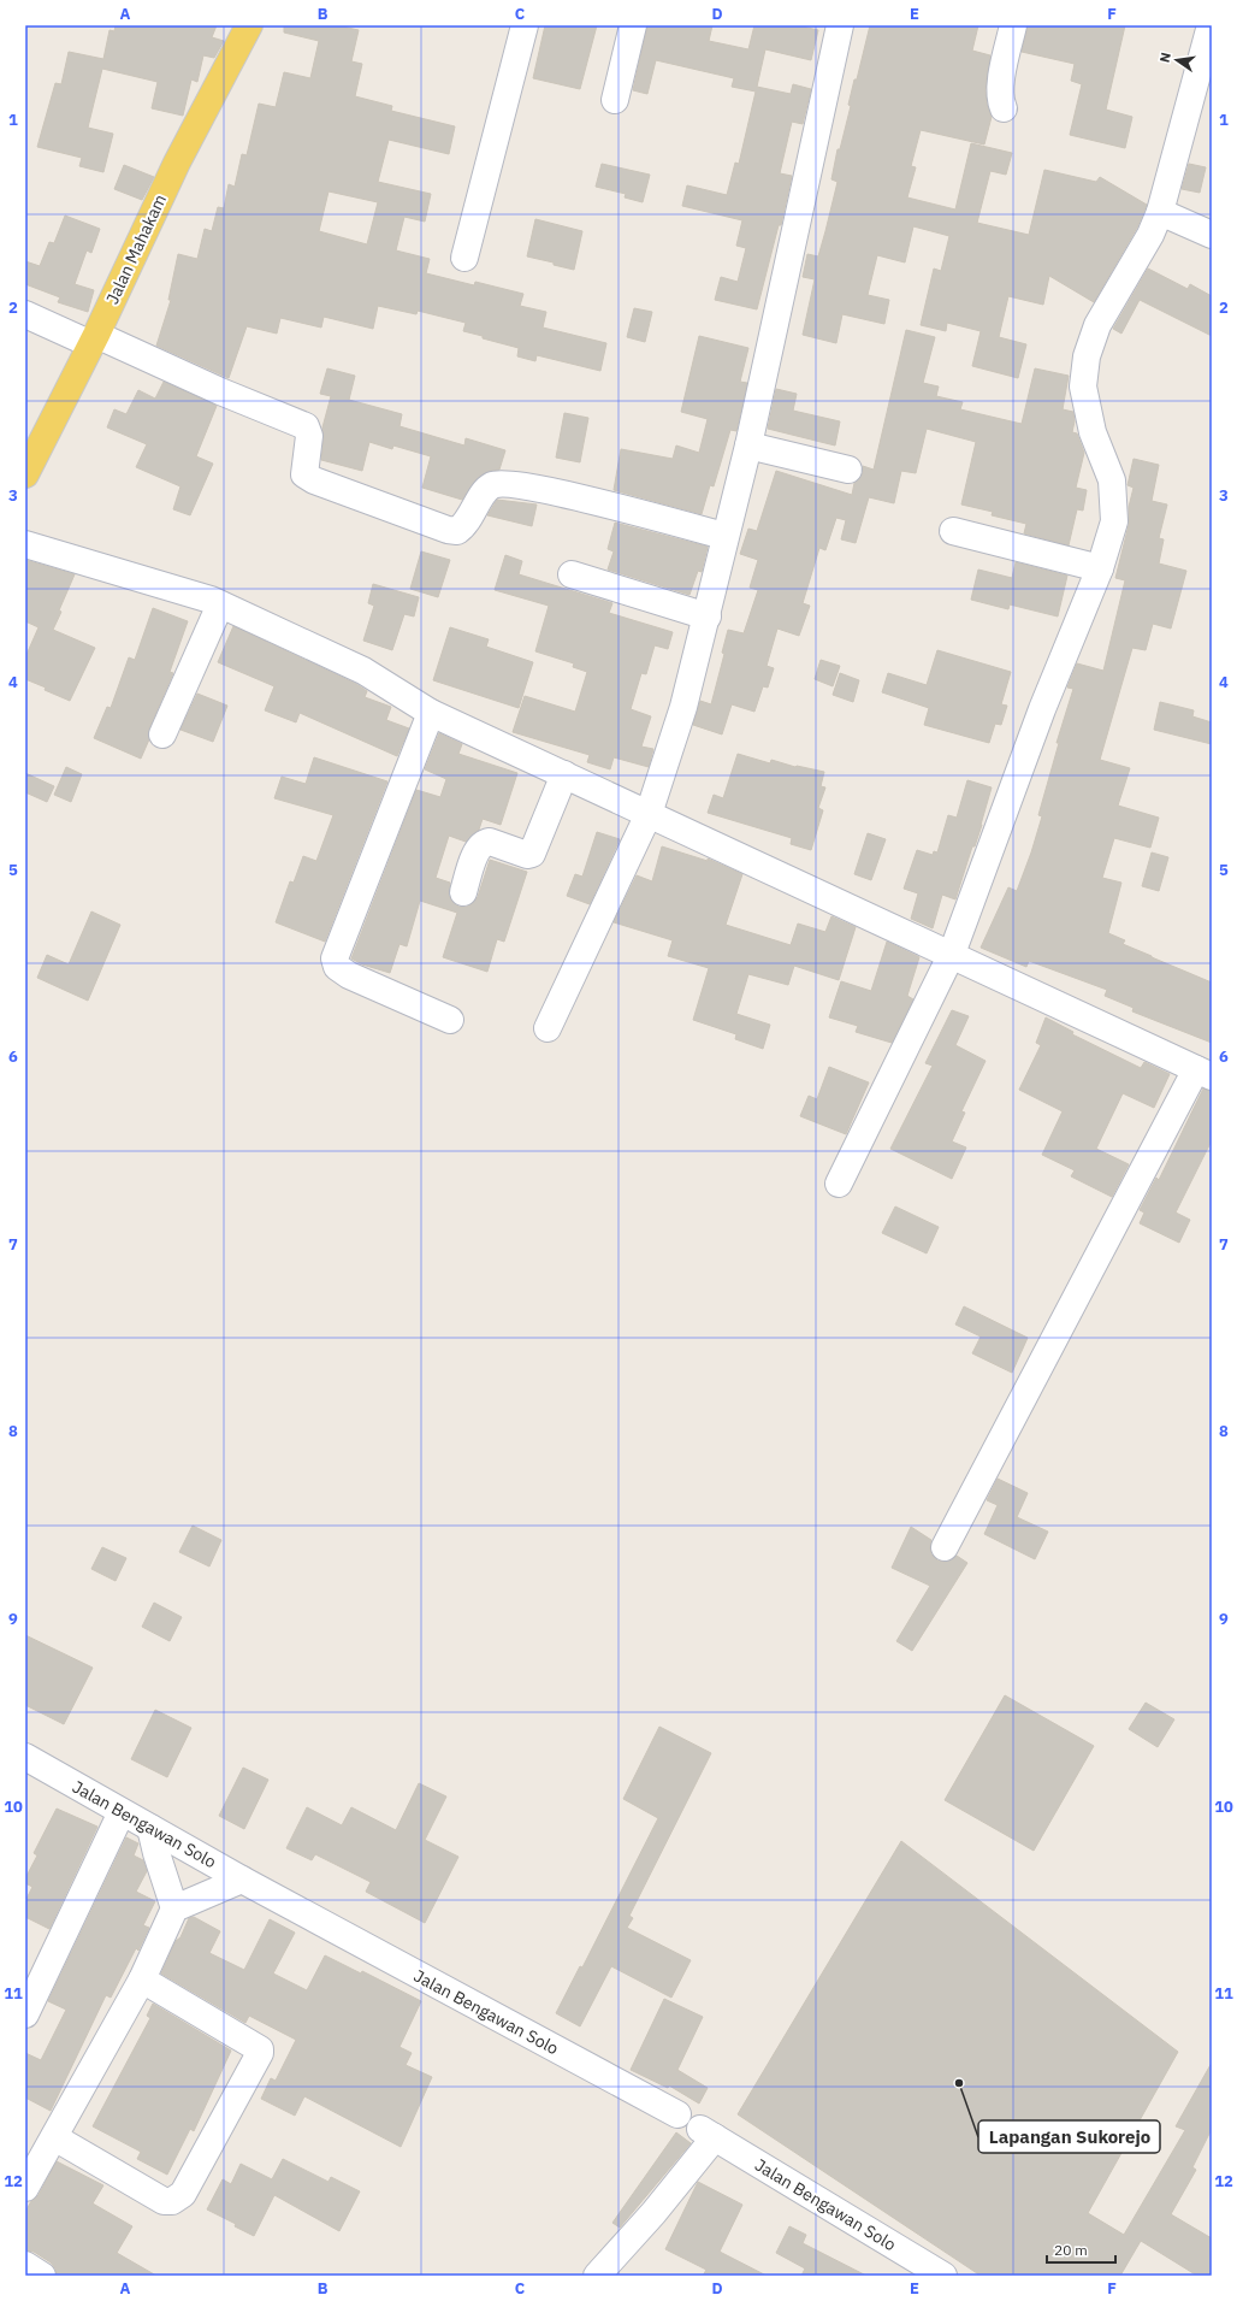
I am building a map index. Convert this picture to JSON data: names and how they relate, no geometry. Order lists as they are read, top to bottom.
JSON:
{
  "streets": {
    "main road": ["Jalan Mahakam"],
    "street": ["Jalan Bengawan Solo"]
  },
  "places": ["Lapangan Sukorejo"],
  "scale_bar": "20 m",
  "north": "left",
  "grid": {
    "columns": [
      "A",
      "B",
      "C",
      "D",
      "E",
      "F"
    ],
    "rows": [
      "1",
      "2",
      "3",
      "4",
      "5",
      "6",
      "7",
      "8",
      "9",
      "10",
      "11",
      "12"
    ]
  }
}
